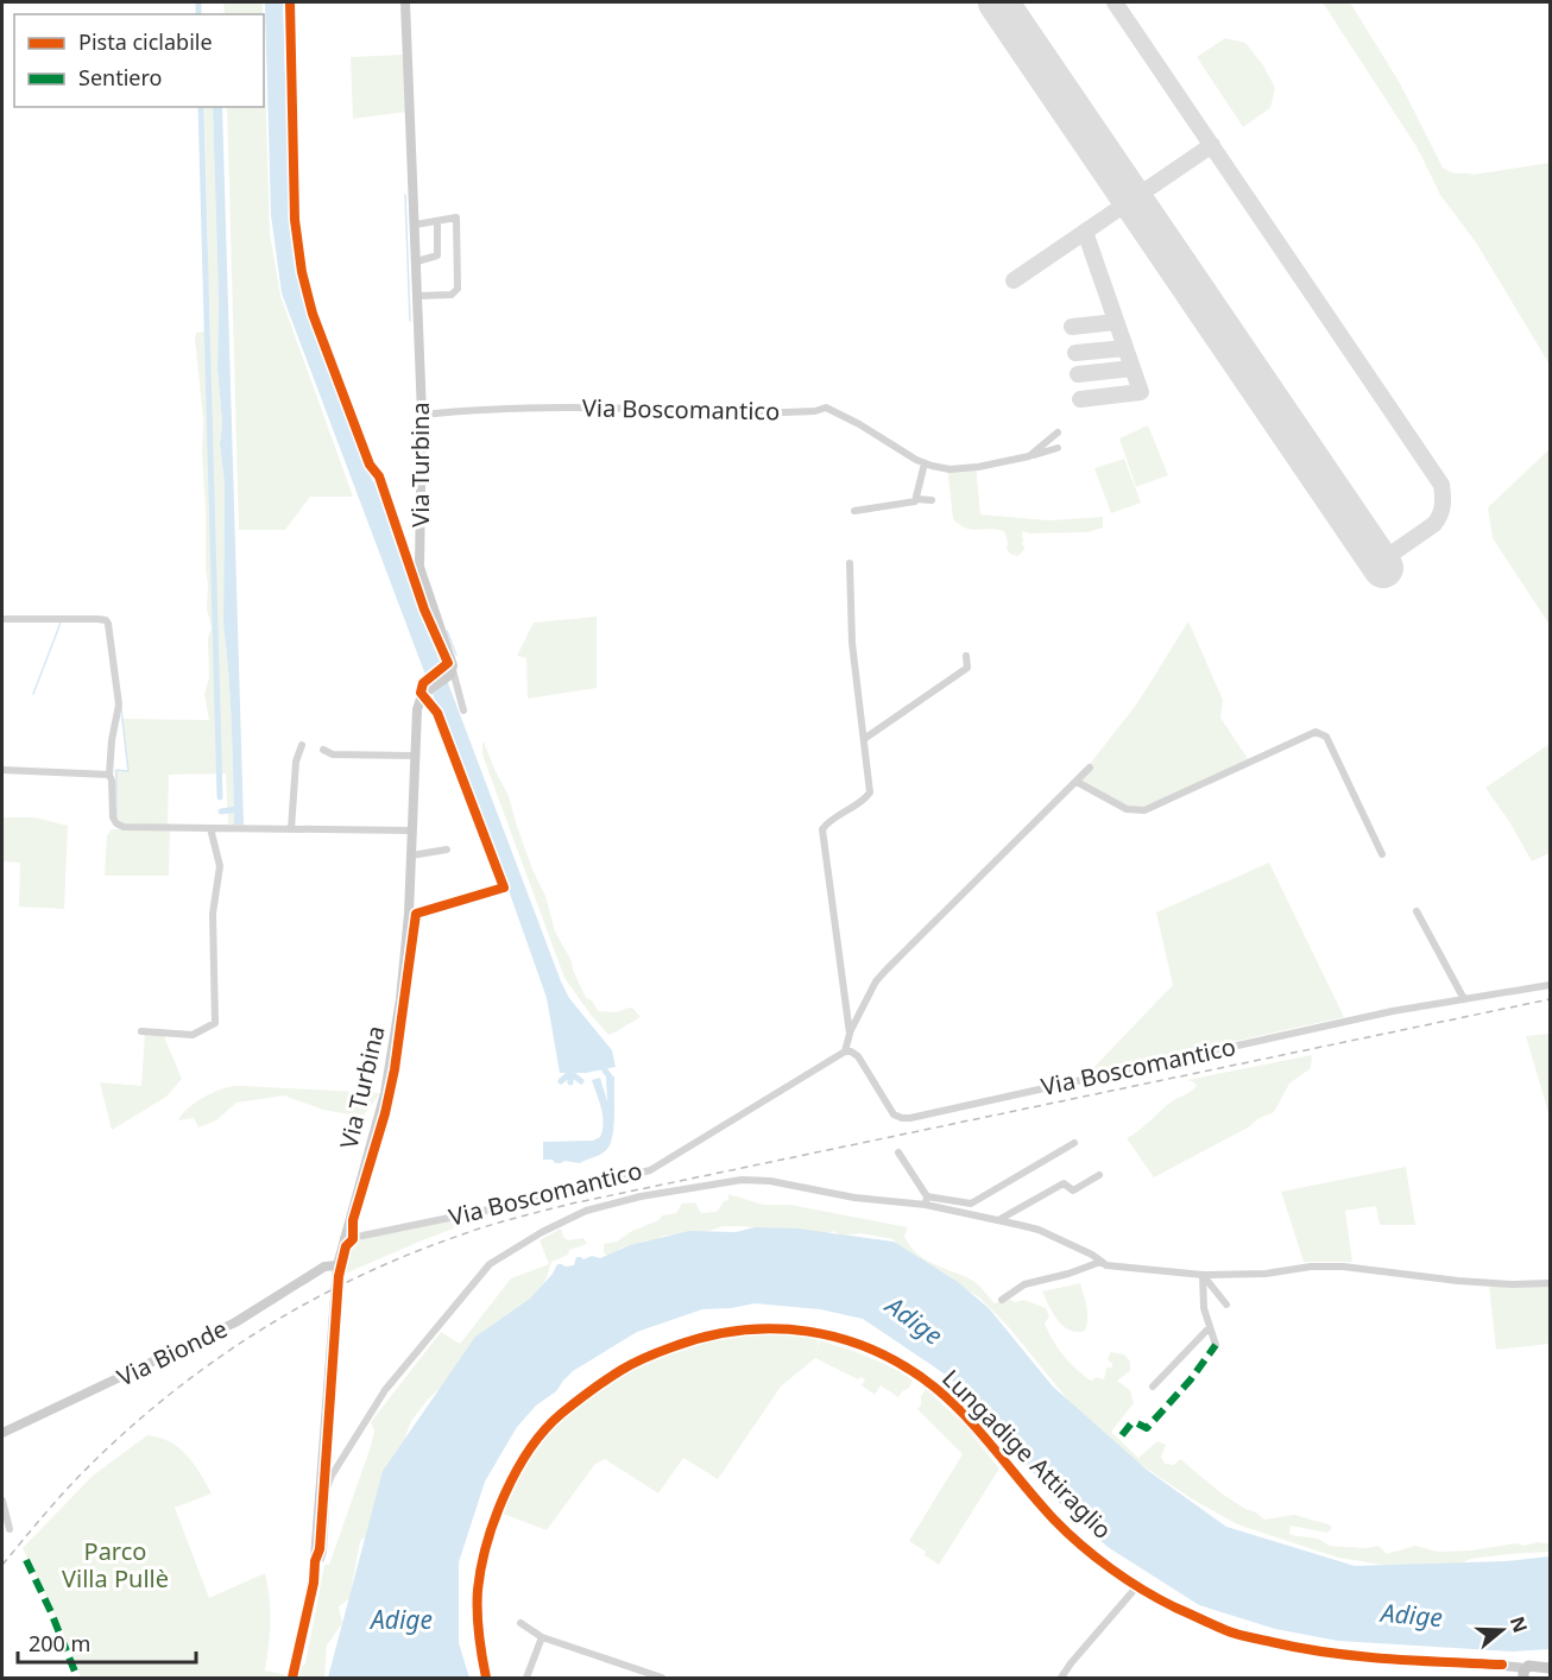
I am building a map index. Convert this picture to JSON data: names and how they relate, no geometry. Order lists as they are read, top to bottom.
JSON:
{
  "streets": {
    "main road": ["Lungadige Attiraglio"],
    "street": ["Via Boscomantico", "Via Turbina", "Via Bionde"]
  },
  "crossings": [
    ["Via Boscomantico", "Via Turbina"],
    ["Via Turbina", "Via Bionde"]
  ],
  "water": ["Adige"],
  "parks": ["Parco Villa Pullè"],
  "legend": ["Pista ciclabile", "Sentiero"],
  "scale_bar": "200 m",
  "north": "right"
}
